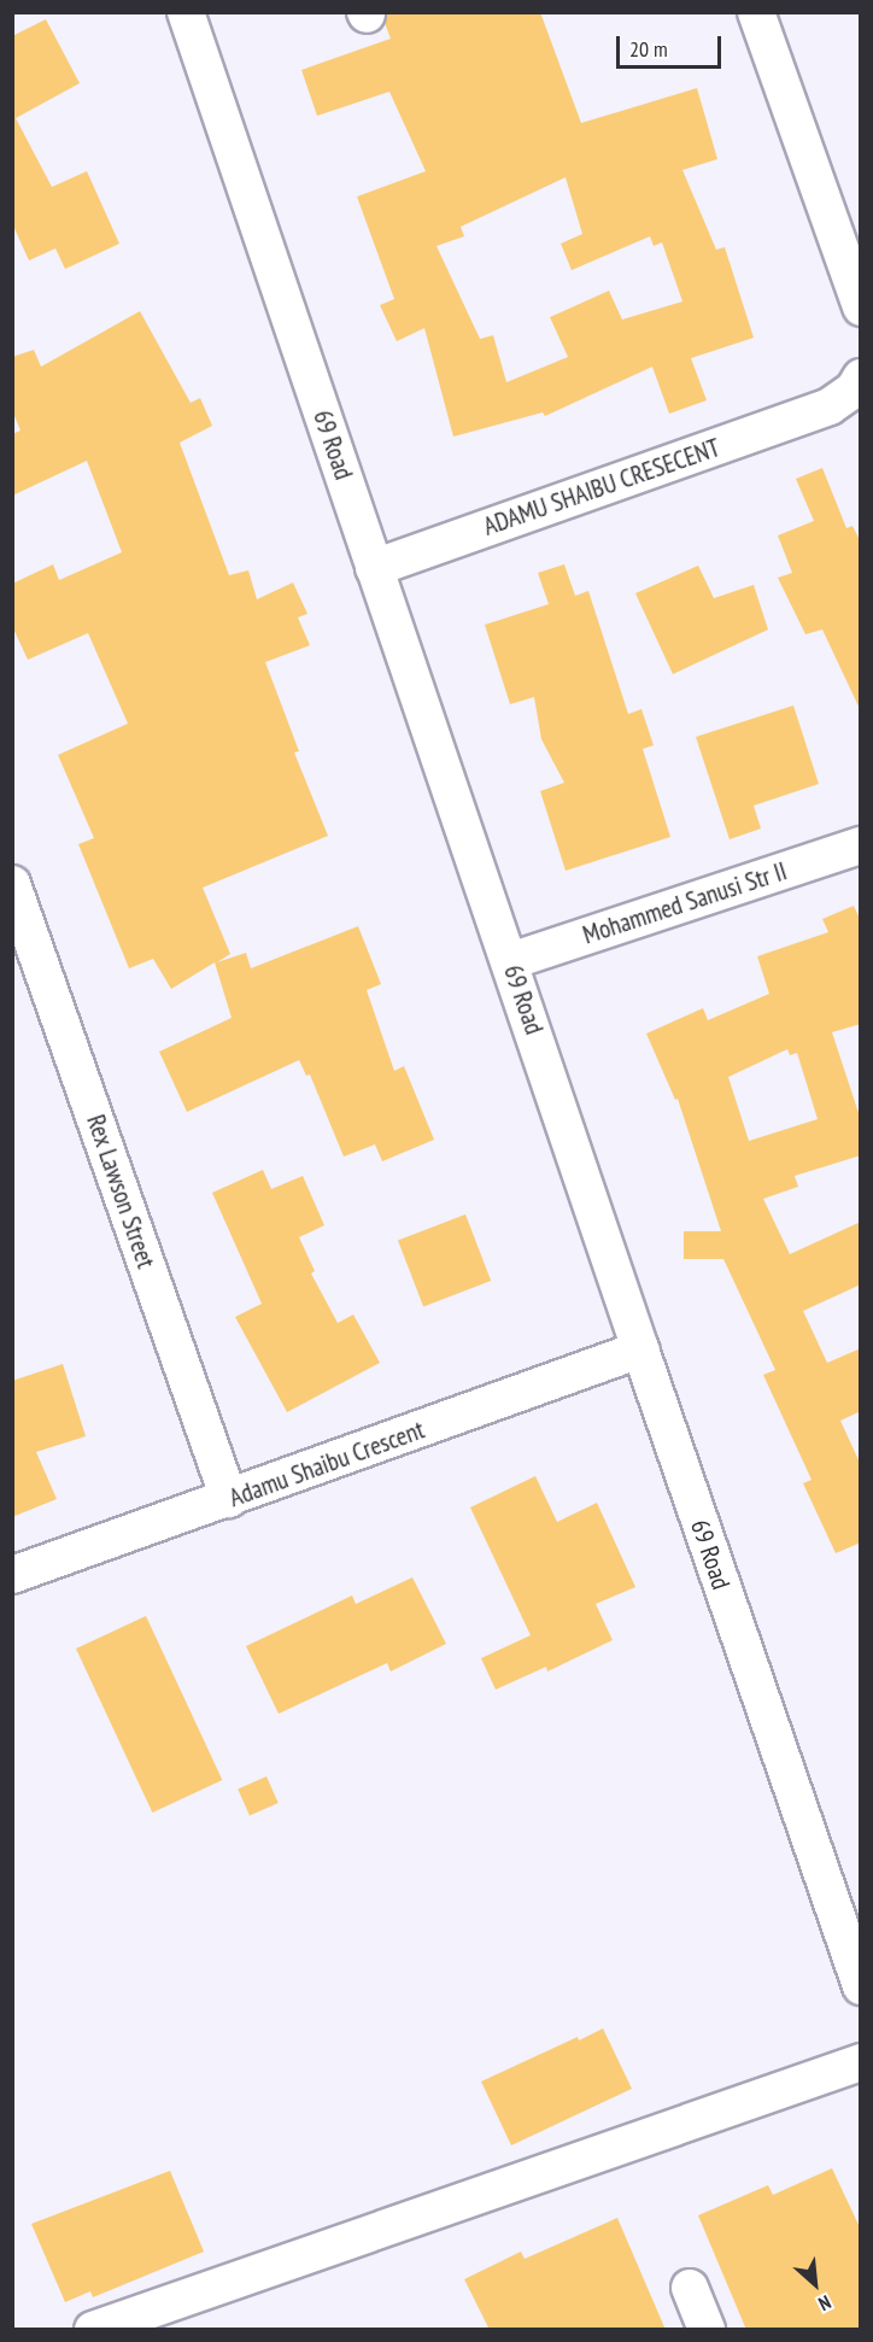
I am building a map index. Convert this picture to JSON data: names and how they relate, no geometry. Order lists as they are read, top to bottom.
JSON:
{
  "streets": {
    "street": [
      "69 Road",
      "ADAMU SHAIBU CRESECENT",
      "Mohammed Sanusi Str II",
      "Rex Lawson Street",
      "Adamu Shaibu Crescent"
    ]
  },
  "crossings": [
    ["69 Road", "ADAMU SHAIBU CRESECENT"],
    ["69 Road", "Mohammed Sanusi Str II"],
    ["69 Road", "Adamu Shaibu Crescent"],
    ["Rex Lawson Street", "Adamu Shaibu Crescent"]
  ],
  "scale_bar": "20 m",
  "north": "bottom right"
}
